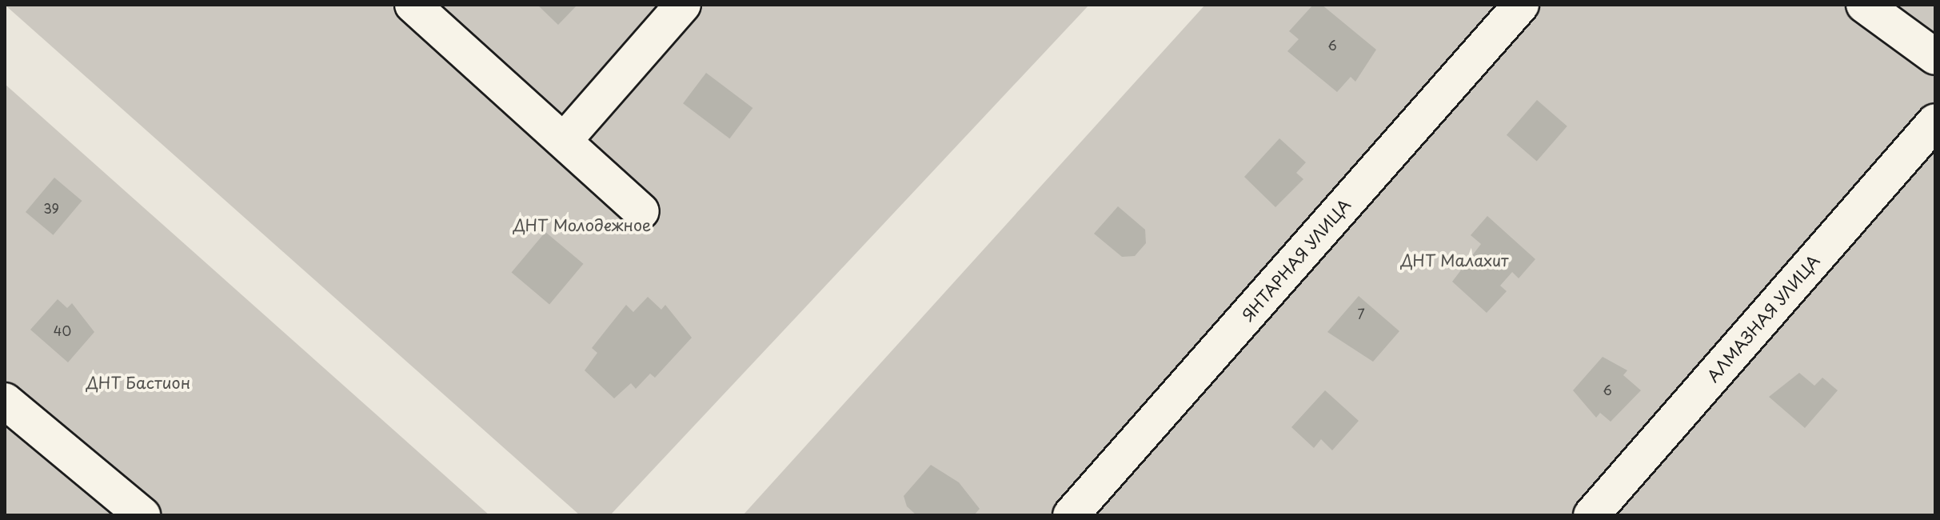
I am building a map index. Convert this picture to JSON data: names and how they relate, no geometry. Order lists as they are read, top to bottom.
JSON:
{
  "streets": {
    "street": ["ЯНТАРНАЯ УЛИЦА", "АЛМАЗНАЯ УЛИЦА"]
  },
  "parks": ["ДНТ Молодежное", "ДНТ Малахит", "ДНТ Бастион"],
  "house_numbers": [
    "6",
    "39",
    "7",
    "40",
    "6"
  ]
}
